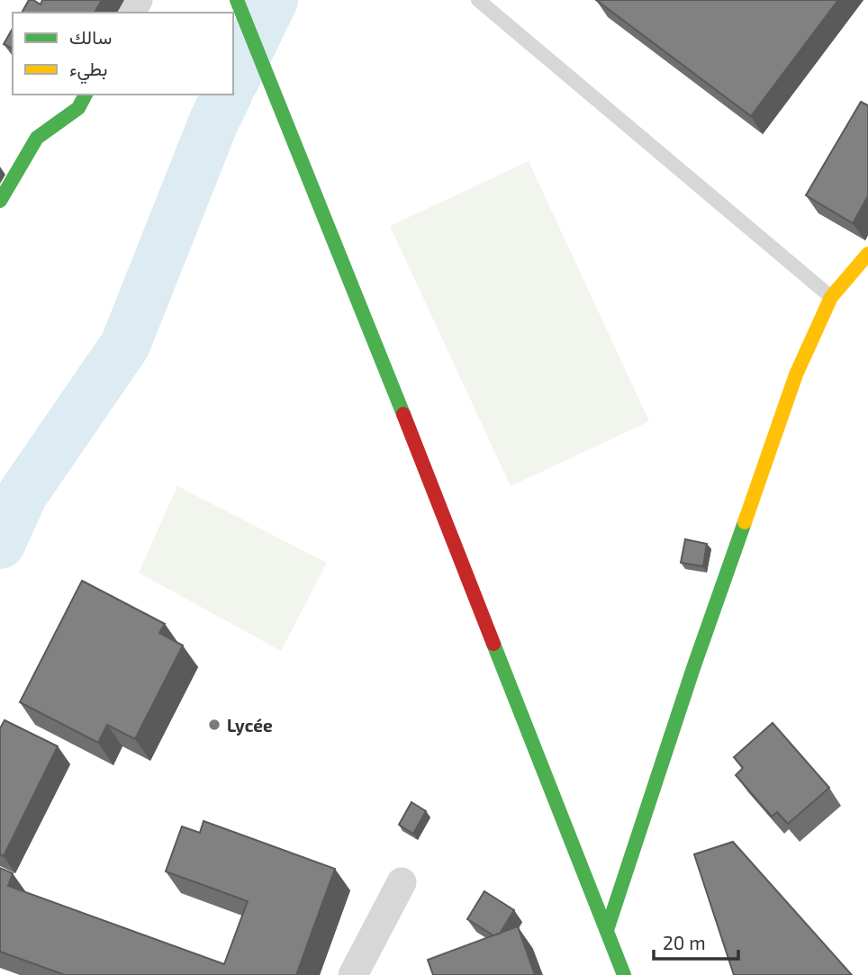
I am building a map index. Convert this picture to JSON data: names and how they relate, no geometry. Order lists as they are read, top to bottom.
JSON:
{
  "places": ["Lycée"],
  "legend": ["سالك", "بطيء"],
  "scale_bar": "20 m"
}
